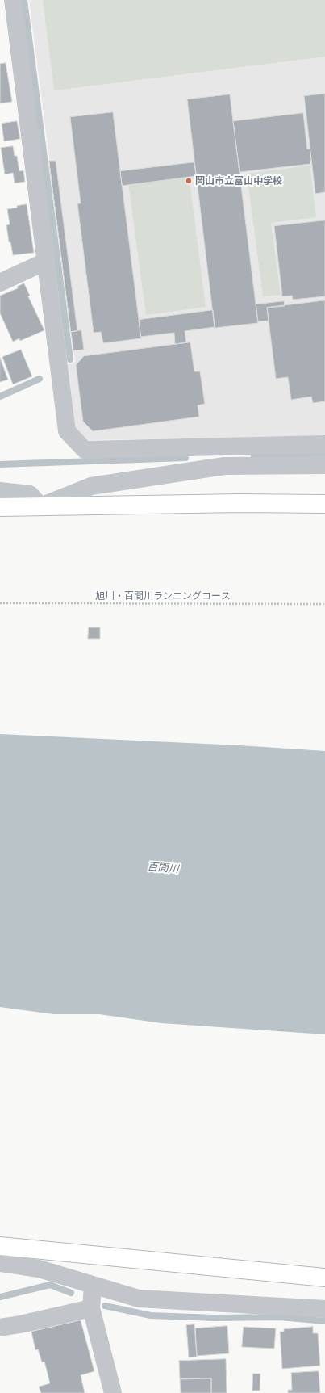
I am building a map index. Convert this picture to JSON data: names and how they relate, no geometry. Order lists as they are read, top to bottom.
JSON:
{
  "streets": {
    "path": ["旭川・百間川ランニングコース"]
  },
  "water": ["百間川"],
  "places": ["岡山市立富山中学校"]
}
